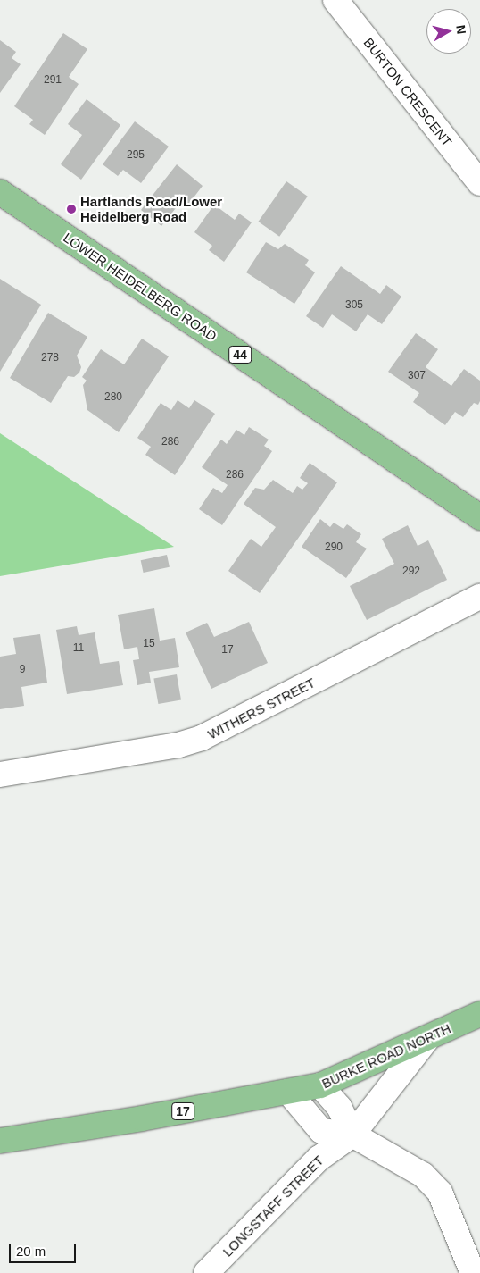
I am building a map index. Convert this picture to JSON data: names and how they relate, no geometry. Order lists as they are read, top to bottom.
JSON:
{
  "streets": {
    "main road": [
      "LOWER HEIDELBERG ROAD",
      "44",
      "BURKE ROAD NORTH",
      "17"
    ],
    "street": ["BURTON CRESCENT", "WITHERS STREET", "LONGSTAFF STREET"]
  },
  "crossings": [
    ["BURKE ROAD NORTH", "LONGSTAFF STREET"]
  ],
  "places": ["Hartlands Road/Lower Heidelberg Road"],
  "house_numbers": [
    "291",
    "295",
    "305",
    "278",
    "307",
    "280",
    "286",
    "286",
    "290",
    "292",
    "15",
    "11",
    "17",
    "9"
  ],
  "scale_bar": "20 m",
  "north": "right"
}
